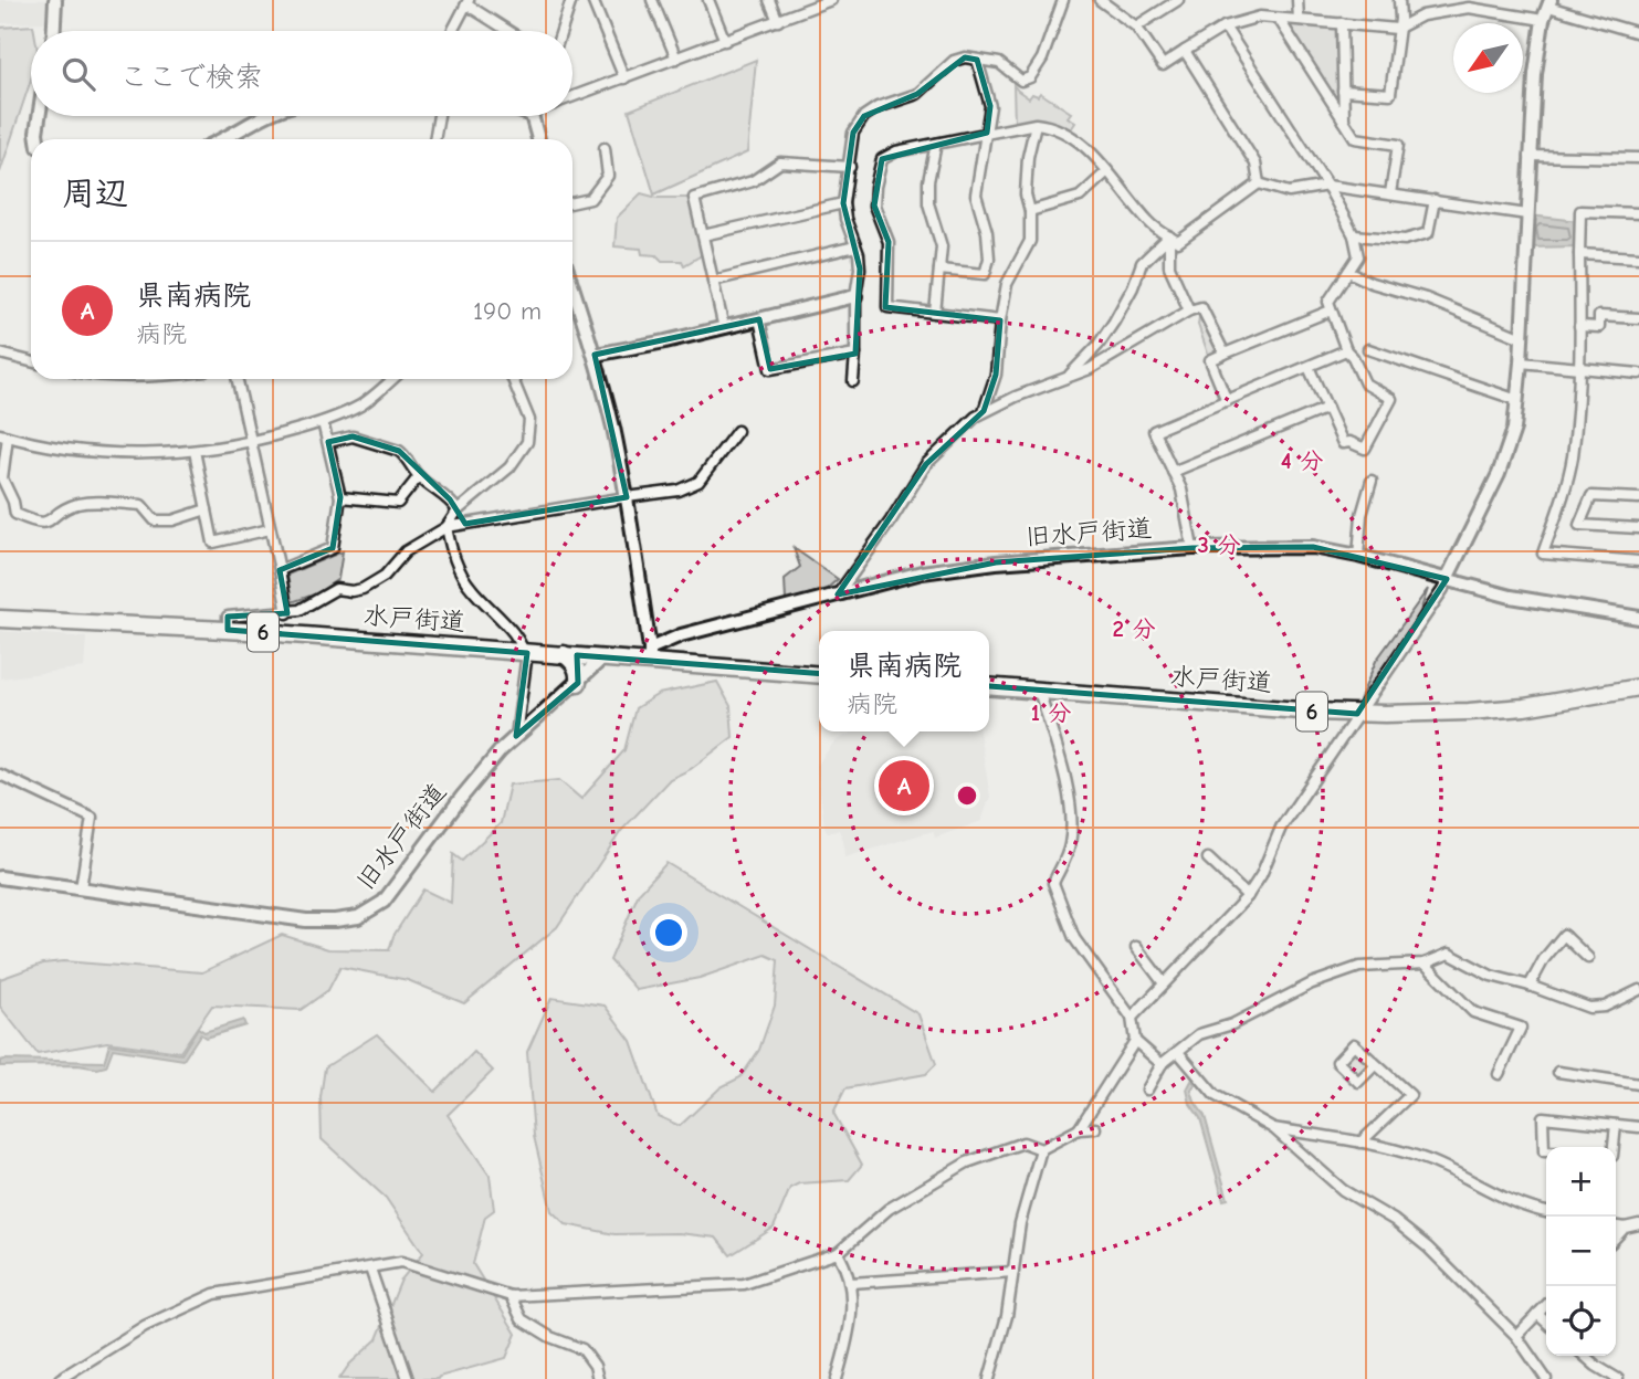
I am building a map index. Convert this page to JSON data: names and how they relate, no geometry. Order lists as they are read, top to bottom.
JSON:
{
  "streets": {
    "highway": ["水戸街道", "6"],
    "street": ["旧水戸街道"]
  },
  "crossings": [
    ["旧水戸街道", "水戸街道"]
  ],
  "north": "bottom left",
  "page": {
    "search": "ここで検索",
    "heading": "周辺",
    "list": [
      {
        "mark": "A",
        "name": "県南病院",
        "note": "病院",
        "value": "190 m"
      }
    ],
    "popup": ["県南病院", "病院"],
    "pins": "A",
    "map_buttons": ["+", "−"]
  },
  "rings": [
    "4 分",
    "3 分",
    "2 分",
    "1 分"
  ]
}
